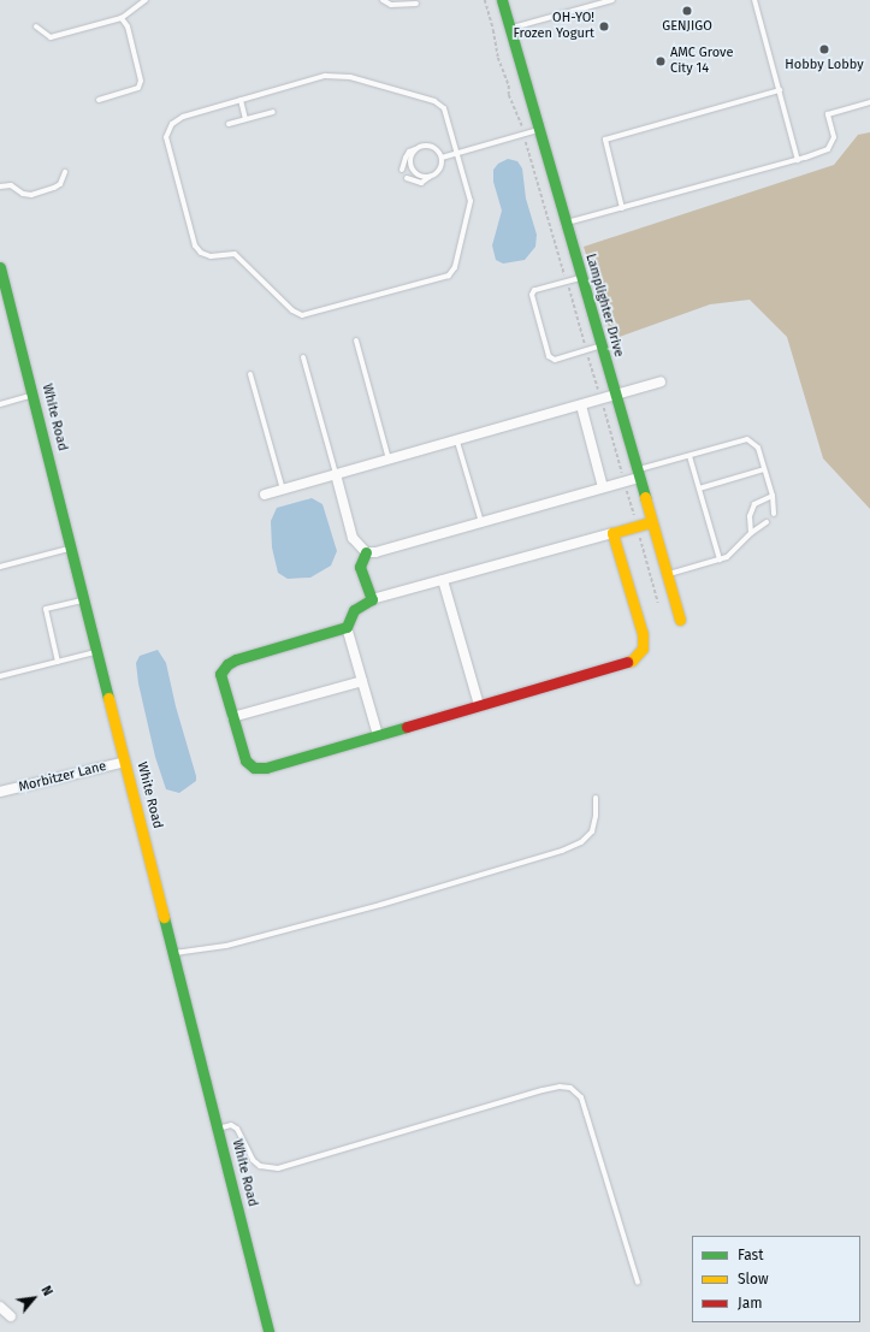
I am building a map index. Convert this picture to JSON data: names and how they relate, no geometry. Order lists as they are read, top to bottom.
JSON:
{
  "streets": {
    "street": ["Lamplighter Drive", "White Road", "Morbitzer Lane"]
  },
  "crossings": [
    ["White Road", "Morbitzer Lane"]
  ],
  "places": [
    "GENJIGO",
    "OH-YO! Frozen Yogurt",
    "Hobby Lobby",
    "AMC Grove City 14"
  ],
  "legend": ["Fast", "Slow", "Jam"],
  "north": "top right"
}
